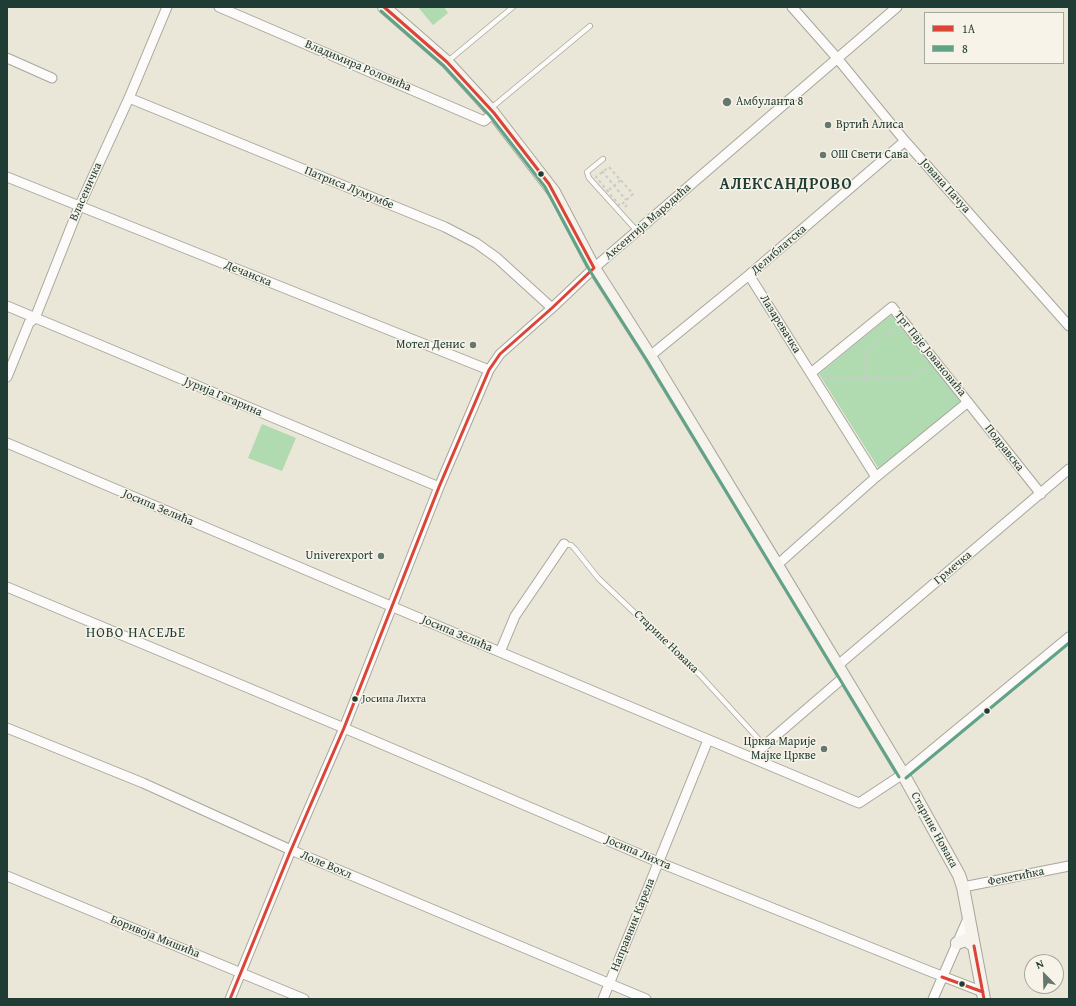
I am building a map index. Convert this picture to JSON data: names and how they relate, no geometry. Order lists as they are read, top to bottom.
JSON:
{
  "streets": {
    "street": [
      "Владимира Роловића",
      "Јована Пачуа",
      "Патриса Лумумбе",
      "Власеничка",
      "Аксентија Мародића",
      "Делиблатска",
      "Дечанска",
      "Лазаревачка",
      "Трг Паје Јовановића",
      "Јурија Гагарина",
      "Подравска",
      "Јосипа Зелића",
      "Грмечка",
      "Старине Новака",
      "Јосипа Лихта",
      "Лоле Вохл",
      "Фекетићка",
      "Направник Карела",
      "Боривоја Мишића"
    ]
  },
  "crossings": [
    ["Владимира Роловића", "Старине Новака"],
    ["Јована Пачуа", "Аксентија Мародића"],
    ["Јована Пачуа", "Делиблатска"],
    ["Патриса Лумумбе", "Власеничка"],
    ["Патриса Лумумбе", "Аксентија Мародића"],
    ["Власеничка", "Дечанска"],
    ["Власеничка", "Јурија Гагарина"],
    ["Аксентија Мародића", "Дечанска"],
    ["Аксентија Мародића", "Јурија Гагарина"],
    ["Аксентија Мародића", "Јосипа Зелића"],
    ["Аксентија Мародића", "Старине Новака"],
    ["Аксентија Мародића", "Јосипа Лихта"],
    ["Аксентија Мародића", "Лоле Вохл"],
    ["Аксентија Мародића", "Боривоја Мишића"],
    ["Делиблатска", "Лазаревачка"],
    ["Делиблатска", "Старине Новака"],
    ["Лазаревачка", "Трг Паје Јовановића"],
    ["Трг Паје Јовановића", "Подравска"],
    ["Трг Паје Јовановића", "Старине Новака"],
    ["Подравска", "Грмечка"],
    ["Јосипа Зелића", "Старине Новака"],
    ["Јосипа Зелића", "Направник Карела"],
    ["Грмечка", "Старине Новака"],
    ["Старине Новака", "Јосипа Лихта"],
    ["Старине Новака", "Фекетићка"],
    ["Јосипа Лихта", "Направник Карела"],
    ["Лоле Вохл", "Направник Карела"]
  ],
  "districts": ["АЛЕКСАНДРОВО", "НОВО НАСЕЉЕ"],
  "places": [
    "Амбуланта 8",
    "Вртић Алиса",
    "ОШ Свети Сава",
    "Мотел Денис",
    "Univerexport",
    "Јосипа Лихта",
    "Црква Марије Мајке Цркве"
  ],
  "lines": ["transit line 1A", "transit line 8"],
  "legend": ["1A", "8"],
  "north": "top left"
}
